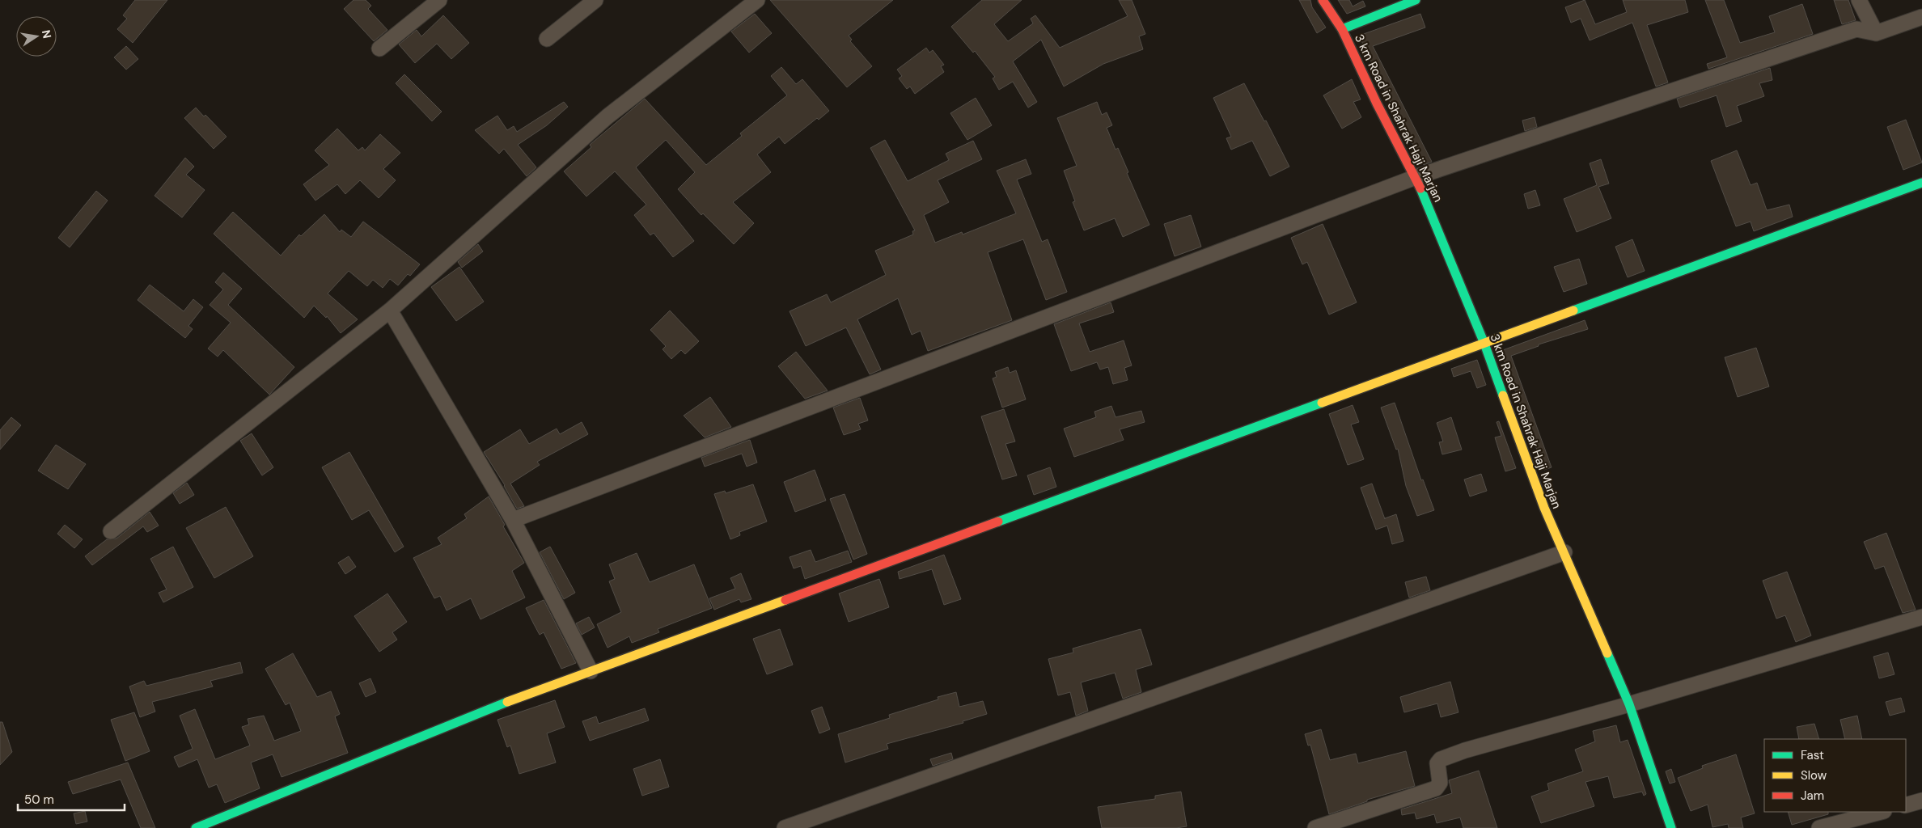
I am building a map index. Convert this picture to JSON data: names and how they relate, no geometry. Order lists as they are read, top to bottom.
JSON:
{
  "streets": {
    "street": ["3 km Road in Shahrak Haji Marjan"]
  },
  "legend": ["Fast", "Slow", "Jam"],
  "scale_bar": "50 m",
  "north": "right"
}
